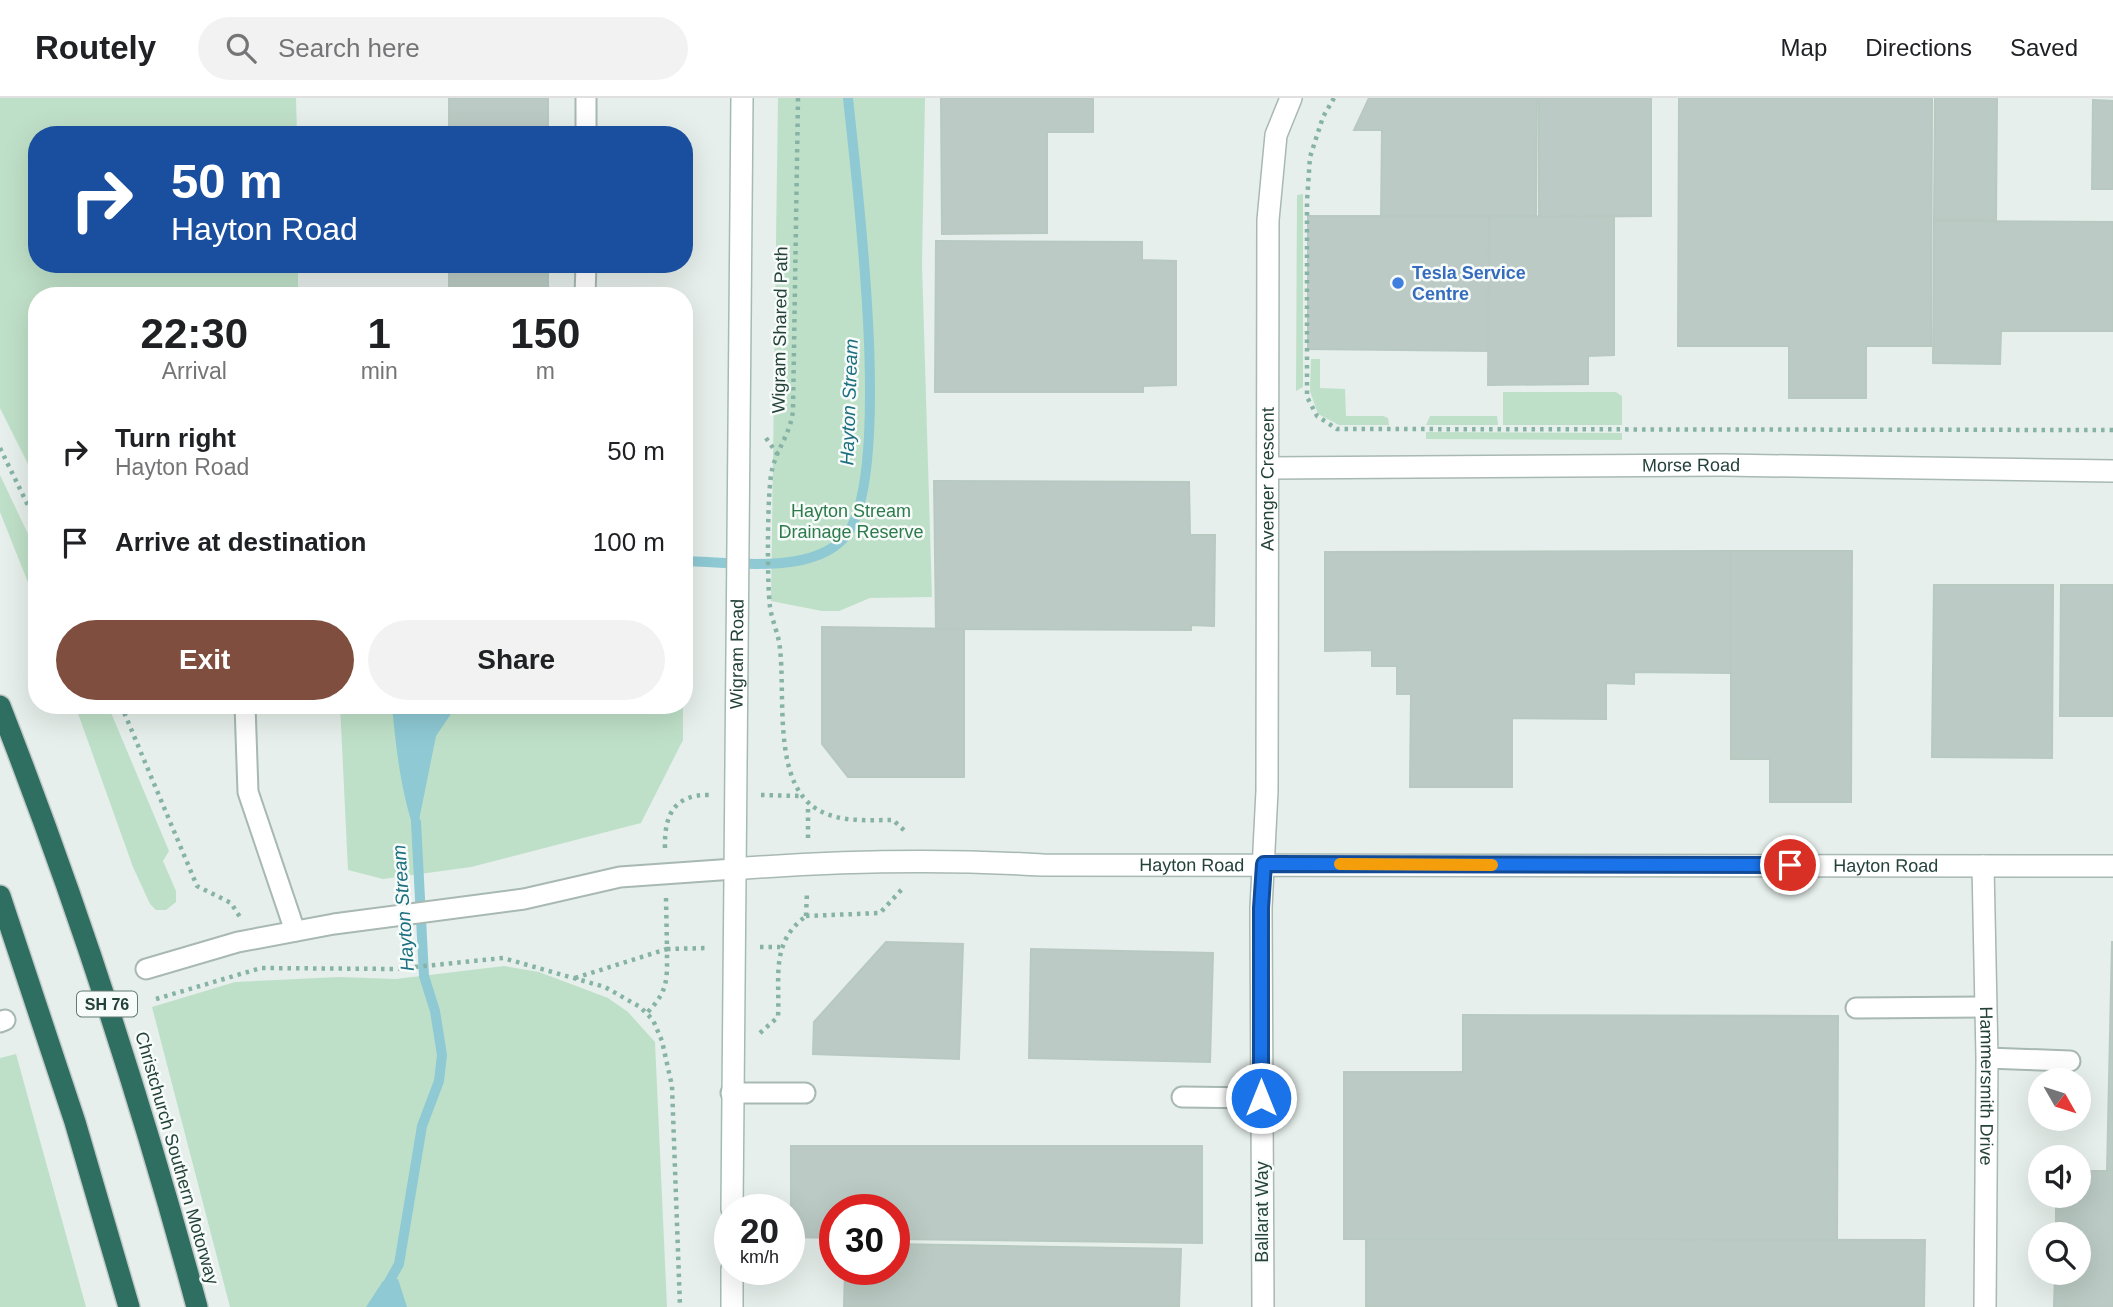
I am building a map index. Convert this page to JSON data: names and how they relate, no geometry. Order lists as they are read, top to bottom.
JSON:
{
  "streets": {
    "highway": ["SH 76", "Christchurch Southern Motorway"],
    "street": [
      "Morse Road",
      "Avenger Crescent",
      "Wigram Road",
      "Hayton Road",
      "Hammersmith Drive",
      "Ballarat Way"
    ],
    "path": ["Wigram Shared Path"]
  },
  "crossings": [
    ["Morse Road", "Avenger Crescent"],
    ["Avenger Crescent", "Hayton Road"],
    ["Avenger Crescent", "Ballarat Way"],
    ["Wigram Road", "Hayton Road"],
    ["Hayton Road", "Hammersmith Drive"],
    ["Hayton Road", "Ballarat Way"]
  ],
  "water": ["Hayton Stream"],
  "parks": ["Hayton Stream Drainage Reserve"],
  "places": ["Tesla Service Centre"],
  "north": "bottom right",
  "page": {
    "header": "Routely",
    "search": "Search here",
    "nav": ["Map", "Directions", "Saved"],
    "turn": ["50 m", "Hayton Road"],
    "eta": [
      "22:30",
      "Arrival",
      "1",
      "min",
      "150",
      "m"
    ],
    "list": [
      {
        "name": "Turn right",
        "note": "Hayton Road",
        "value": "50 m"
      },
      {
        "name": "Arrive at destination",
        "value": "100 m"
      }
    ],
    "buttons": ["Exit", "Share"],
    "speed": "20 km/h",
    "limit": "30"
  }
}
